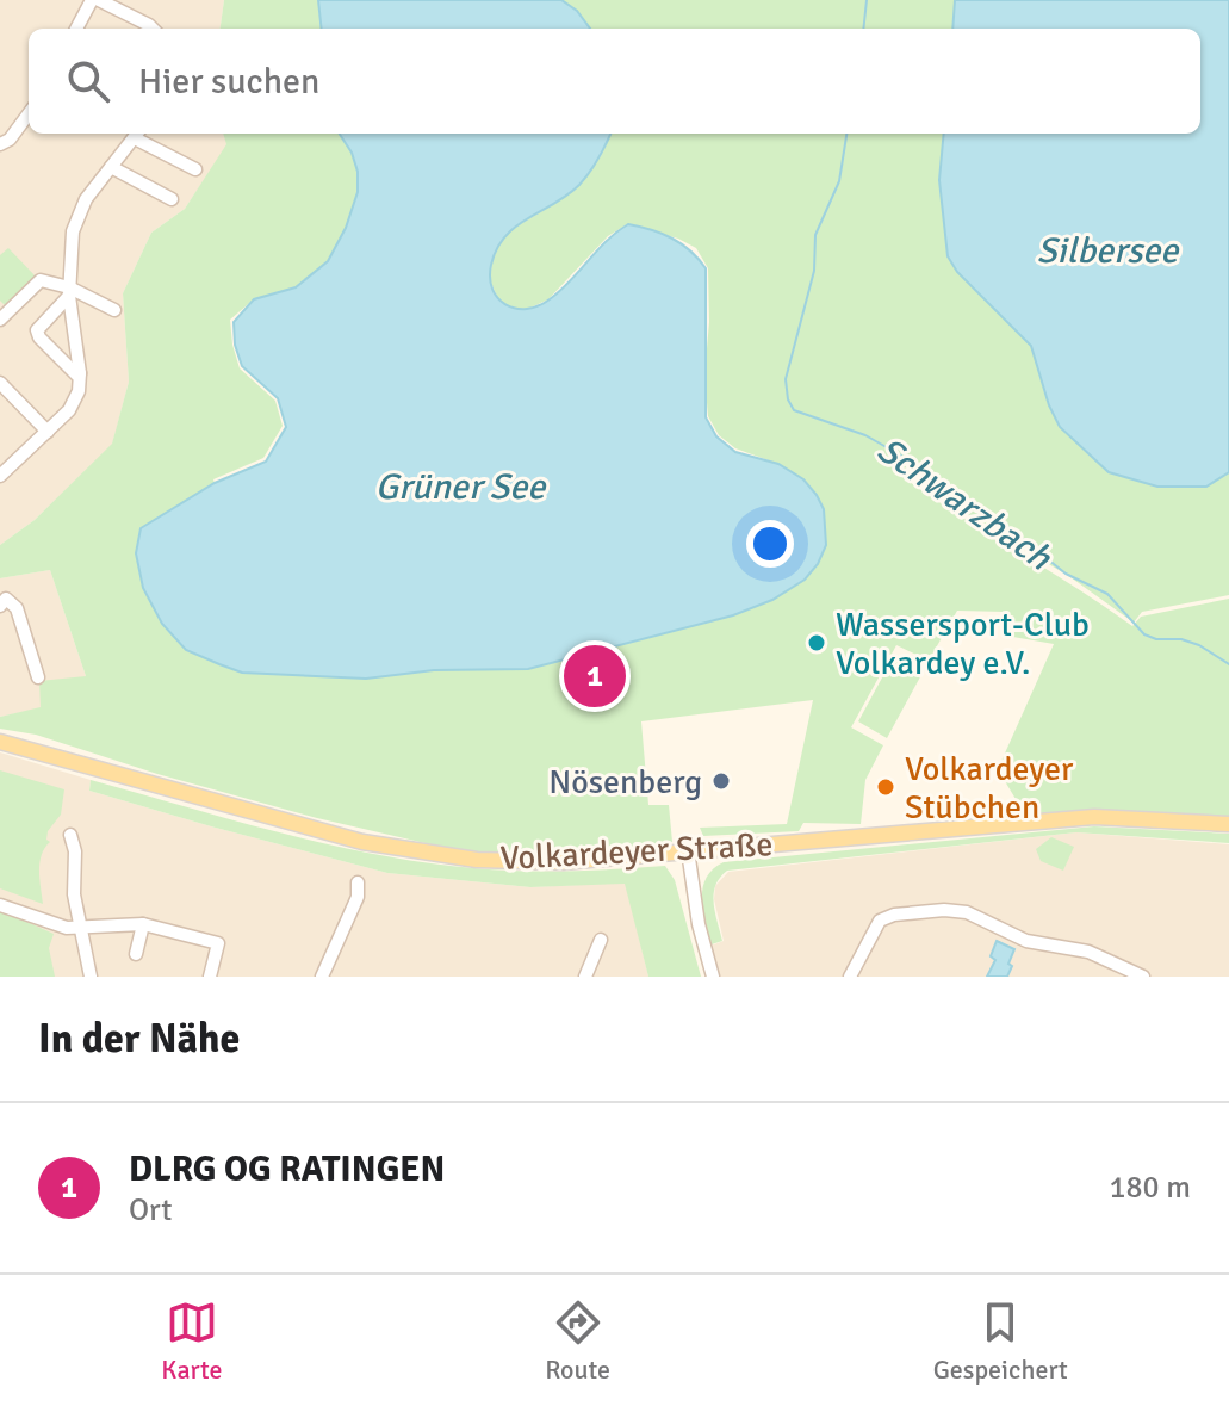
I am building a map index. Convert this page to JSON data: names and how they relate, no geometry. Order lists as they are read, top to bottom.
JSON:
{
  "streets": {
    "main road": ["Volkardeyer Straße"]
  },
  "water": ["Silbersee", "Grüner See", "Schwarzbach"],
  "places": ["Wassersport-Club Volkardey e.V.", "Nösenberg", "Volkardeyer Stübchen"],
  "page": {
    "search": "Hier suchen",
    "pins": "1",
    "heading": "In der Nähe",
    "list": [
      {
        "mark": "1",
        "name": "DLRG OG RATINGEN",
        "note": "Ort",
        "value": "180 m"
      }
    ],
    "nav": ["Karte", "Route", "Gespeichert"]
  }
}
